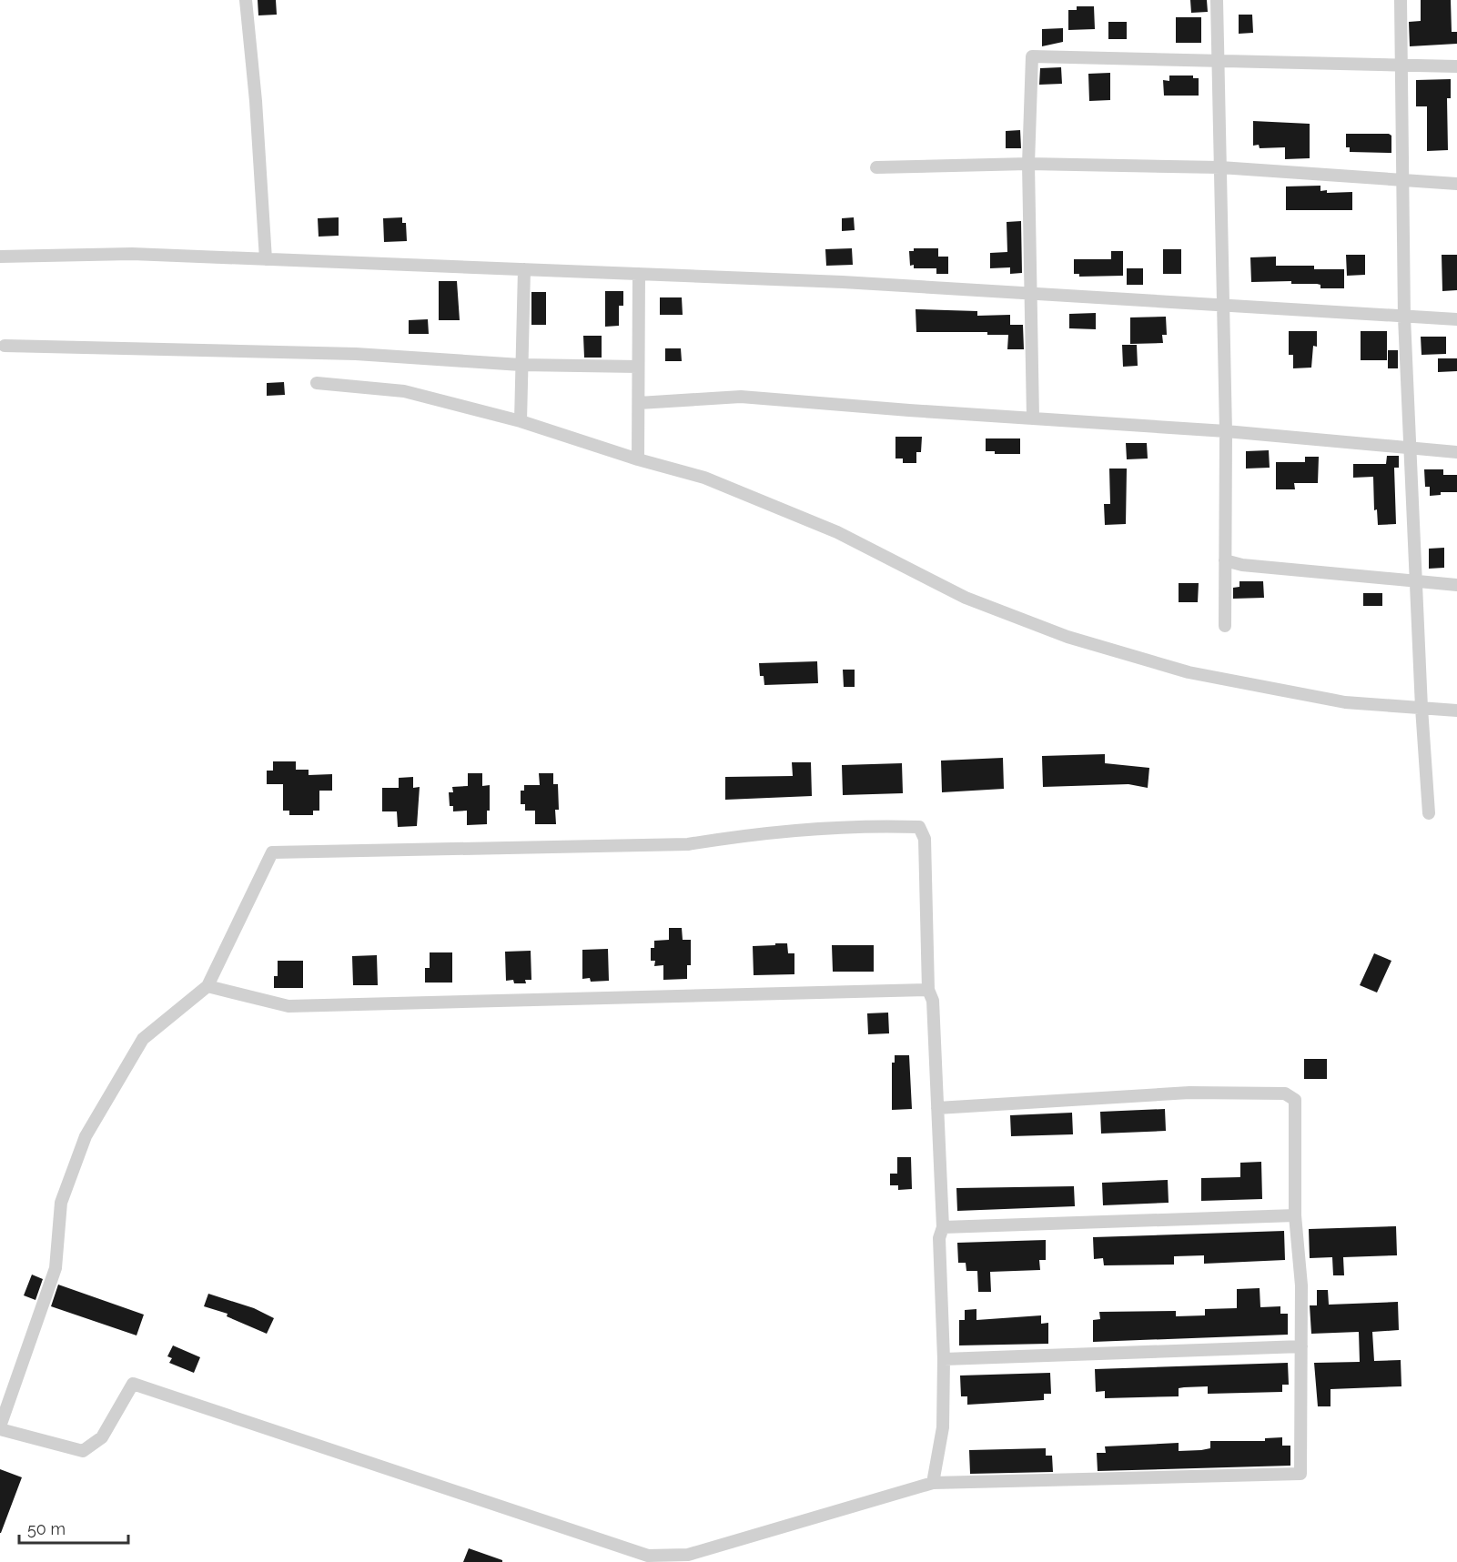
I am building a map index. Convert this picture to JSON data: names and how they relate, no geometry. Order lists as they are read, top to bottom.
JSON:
{
  "scale_bar": "50 m"
}
